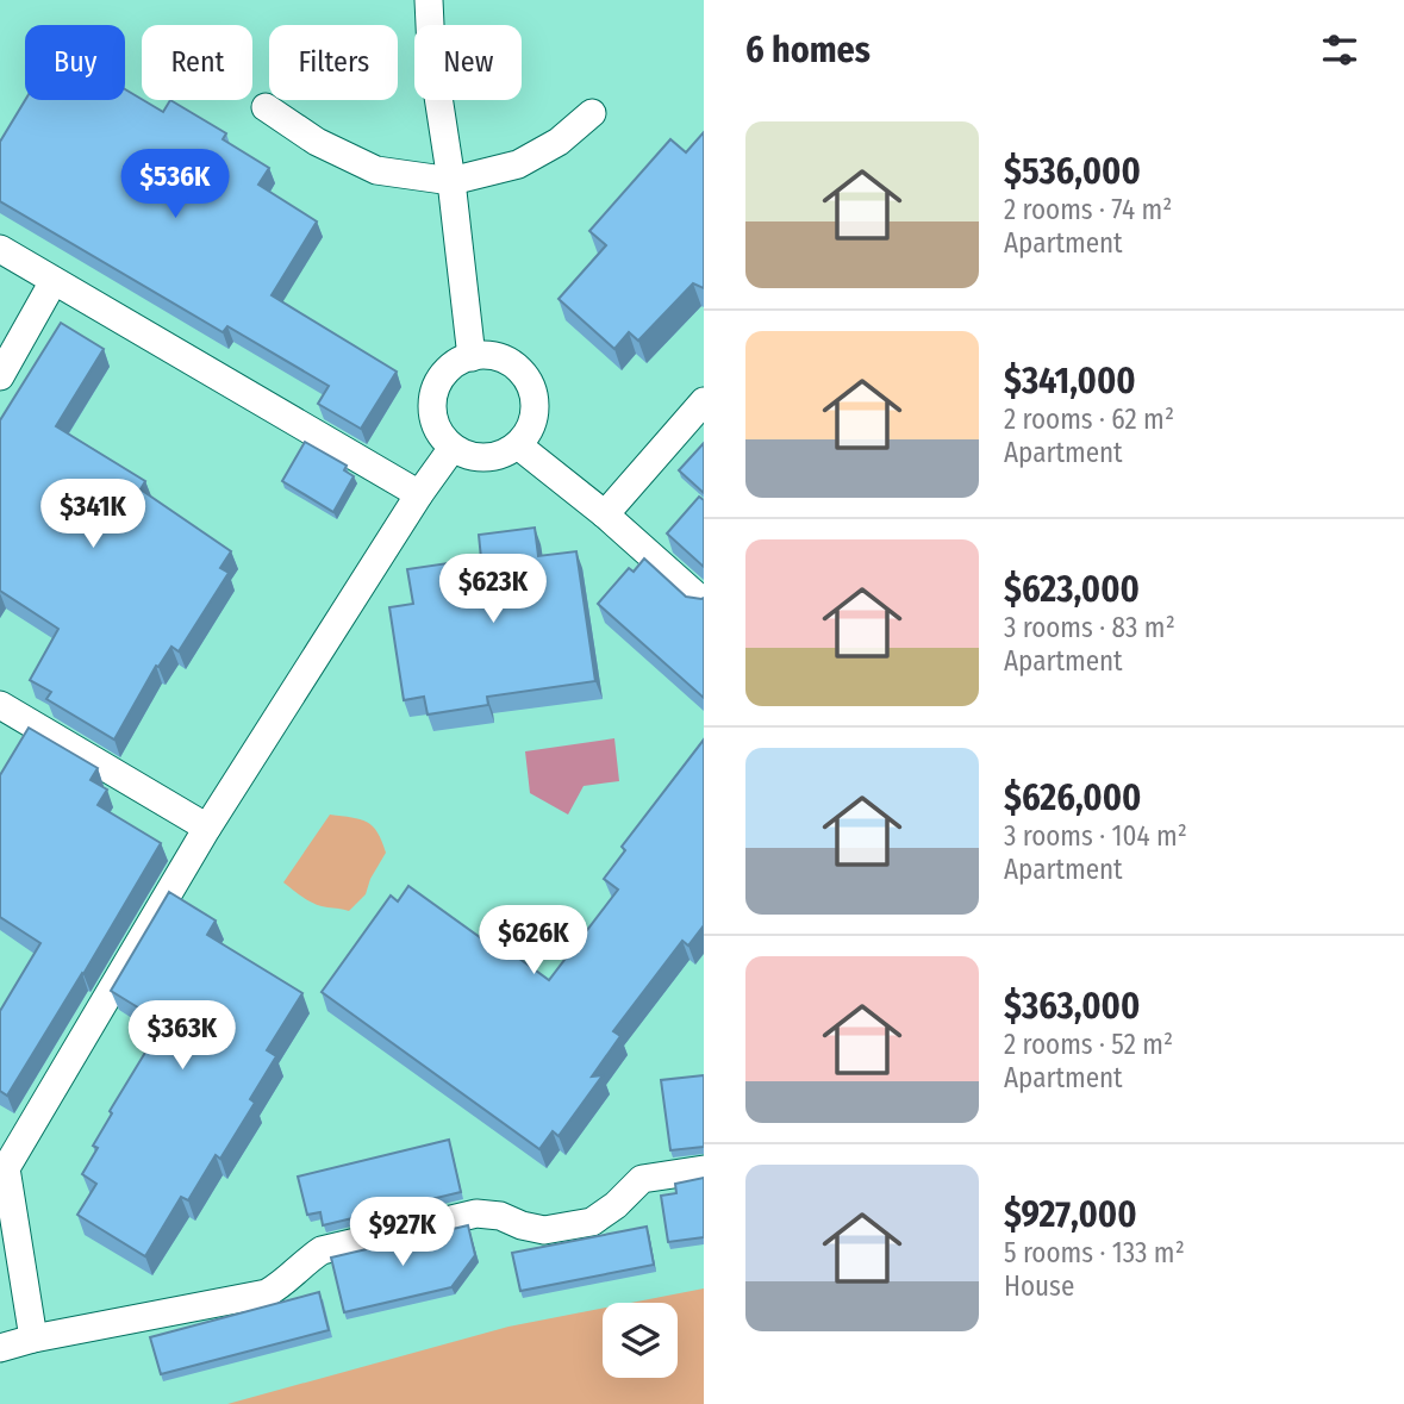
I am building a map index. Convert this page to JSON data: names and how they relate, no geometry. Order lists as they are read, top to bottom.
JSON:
{
  "page": {
    "heading": "6 homes",
    "chip": [
      "Buy",
      "Rent",
      "Filters",
      "New"
    ],
    "list": [
      {
        "name": "$536,000",
        "note": "2 rooms · 74 m² · Apartment"
      },
      {
        "name": "$341,000",
        "note": "2 rooms · 62 m² · Apartment"
      },
      {
        "name": "$623,000",
        "note": "3 rooms · 83 m² · Apartment"
      },
      {
        "name": "$626,000",
        "note": "3 rooms · 104 m² · Apartment"
      },
      {
        "name": "$363,000",
        "note": "2 rooms · 52 m² · Apartment"
      },
      {
        "name": "$927,000",
        "note": "5 rooms · 133 m² · House"
      }
    ],
    "price": [
      "$536K",
      "$341K",
      "$623K",
      "$626K",
      "$363K",
      "$927K"
    ]
  }
}
